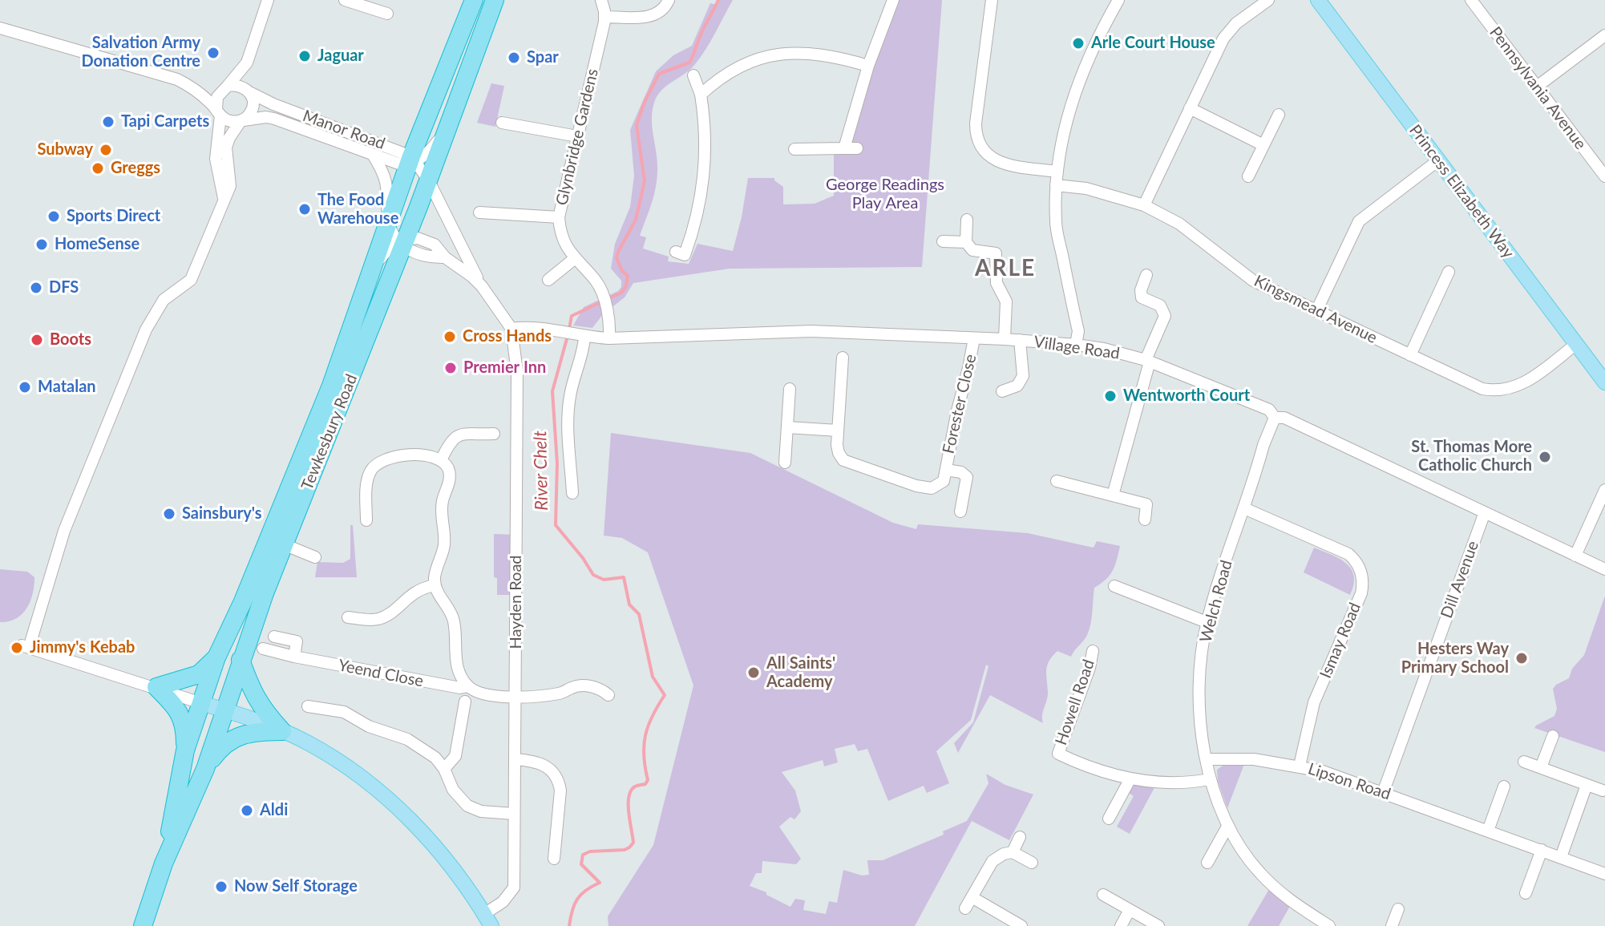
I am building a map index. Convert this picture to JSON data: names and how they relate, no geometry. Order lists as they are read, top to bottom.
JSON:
{
  "streets": {
    "highway": ["Tewkesbury Road"],
    "main road": ["Princess Elizabeth Way", "Hayden Road"],
    "street": [
      "Pennsylvania Avenue",
      "Manor Road",
      "Glynbridge Gardens",
      "Kingsmead Avenue",
      "Village Road",
      "Forester Close",
      "Dill Avenue",
      "Welch Road",
      "Ismay Road",
      "Yeend Close",
      "Howell Road",
      "Lipson Road"
    ]
  },
  "crossings": [
    ["Manor Road", "Tewkesbury Road"],
    ["Glynbridge Gardens", "Village Road"],
    ["Princess Elizabeth Way", "Kingsmead Avenue"],
    ["Village Road", "Forester Close"],
    ["Village Road", "Dill Avenue"],
    ["Village Road", "Welch Road"],
    ["Village Road", "Hayden Road"],
    ["Tewkesbury Road", "Hayden Road"],
    ["Dill Avenue", "Lipson Road"],
    ["Welch Road", "Ismay Road"],
    ["Welch Road", "Howell Road"],
    ["Welch Road", "Lipson Road"],
    ["Hayden Road", "Yeend Close"],
    ["Ismay Road", "Lipson Road"]
  ],
  "districts": ["ARLE"],
  "water": ["River Chelt"],
  "parks": ["George Readings Play Area"],
  "places": [
    "Arle Court House",
    "Salvation Army Donation Centre",
    "Jaguar",
    "Spar",
    "Tapi Carpets",
    "Subway",
    "Greggs",
    "The Food Warehouse",
    "Sports Direct",
    "HomeSense",
    "DFS",
    "Cross Hands",
    "Boots",
    "Premier Inn",
    "Matalan",
    "Wentworth Court",
    "St. Thomas More Catholic Church",
    "Sainsbury's",
    "Jimmy's Kebab",
    "Hesters Way Primary School",
    "All Saints' Academy",
    "Aldi",
    "Now Self Storage"
  ]
}
